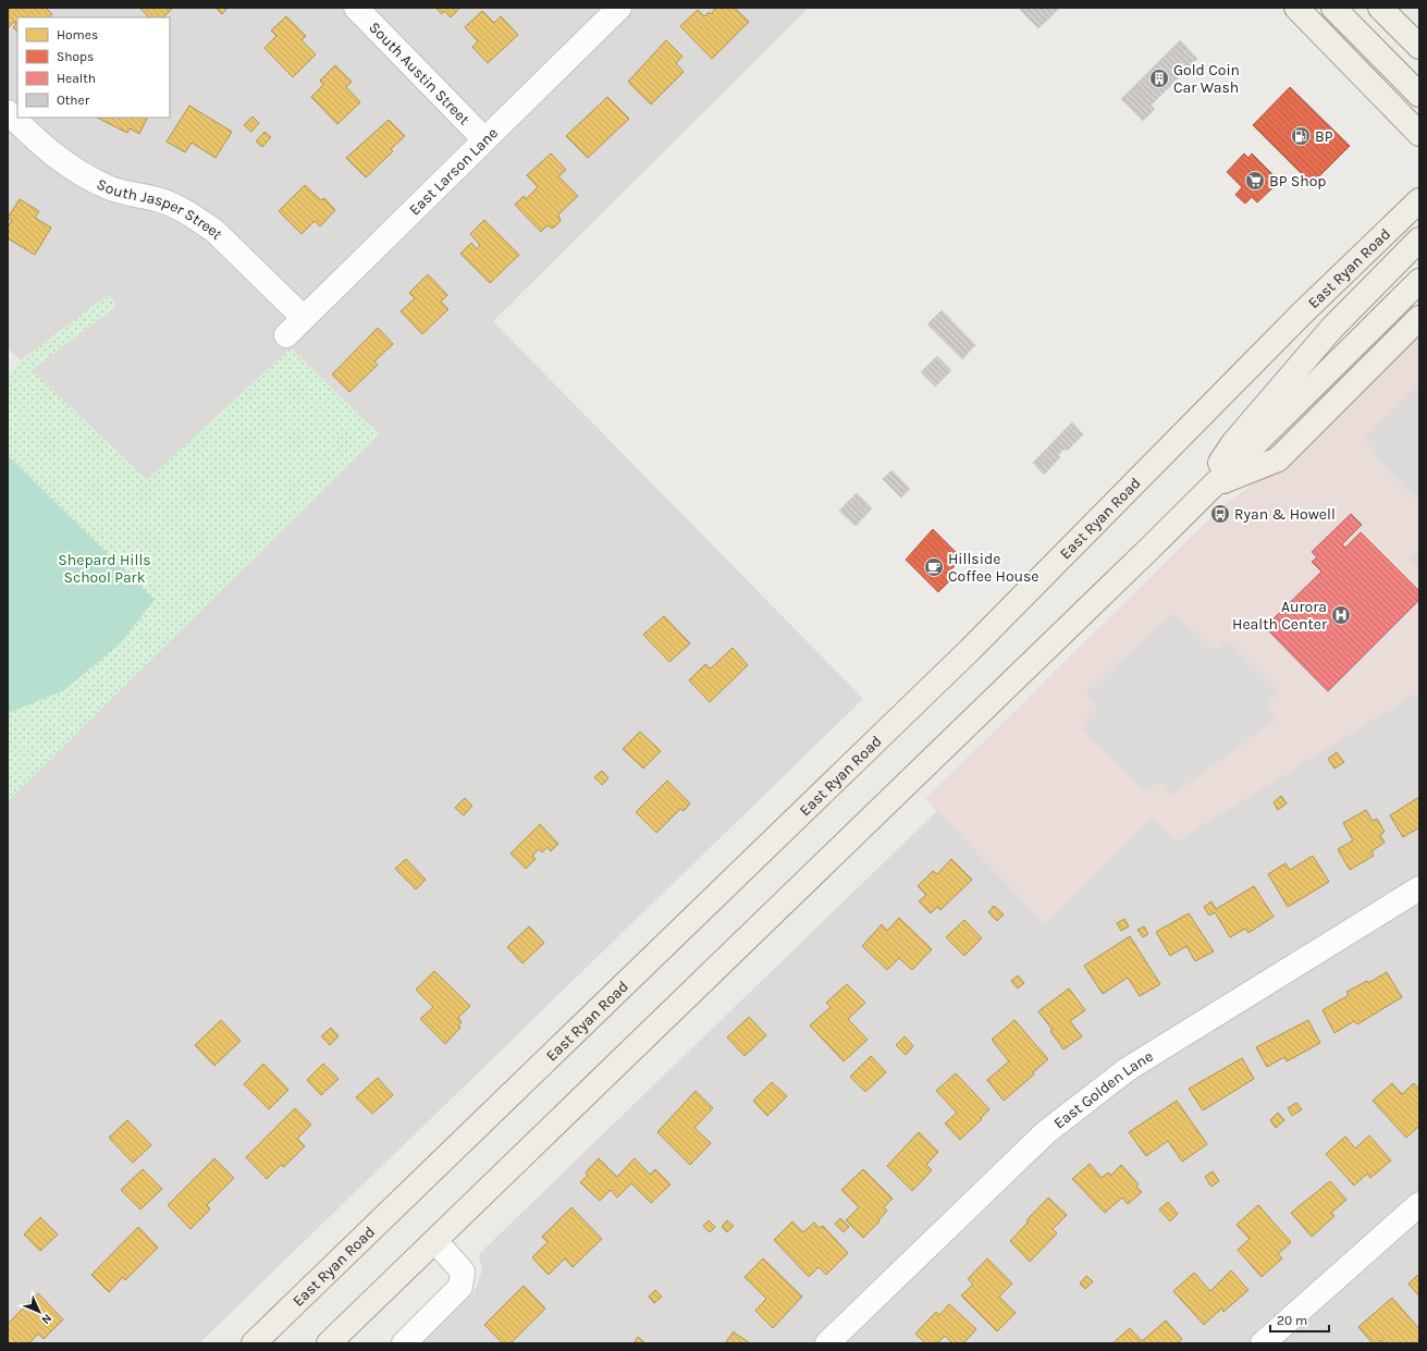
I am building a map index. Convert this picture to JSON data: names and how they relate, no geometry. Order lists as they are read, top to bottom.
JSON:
{
  "streets": {
    "main road": ["East Ryan Road"],
    "street": [
      "South Austin Street",
      "East Larson Lane",
      "South Jasper Street",
      "East Golden Lane"
    ]
  },
  "crossings": [
    ["South Austin Street", "East Larson Lane"],
    ["East Larson Lane", "South Jasper Street"]
  ],
  "parks": ["Shepard Hills School Park"],
  "places": {
    "building": ["Gold Coin Car Wash"],
    "fuel station": ["BP"],
    "supermarket": ["BP Shop"],
    "bus stop": ["Ryan & Howell"],
    "cafe": ["Hillside Coffee House"],
    "hospital": ["Aurora Health Center"]
  },
  "legend": [
    "Homes",
    "Shops",
    "Health",
    "Other"
  ],
  "scale_bar": "20 m",
  "north": "bottom right"
}
